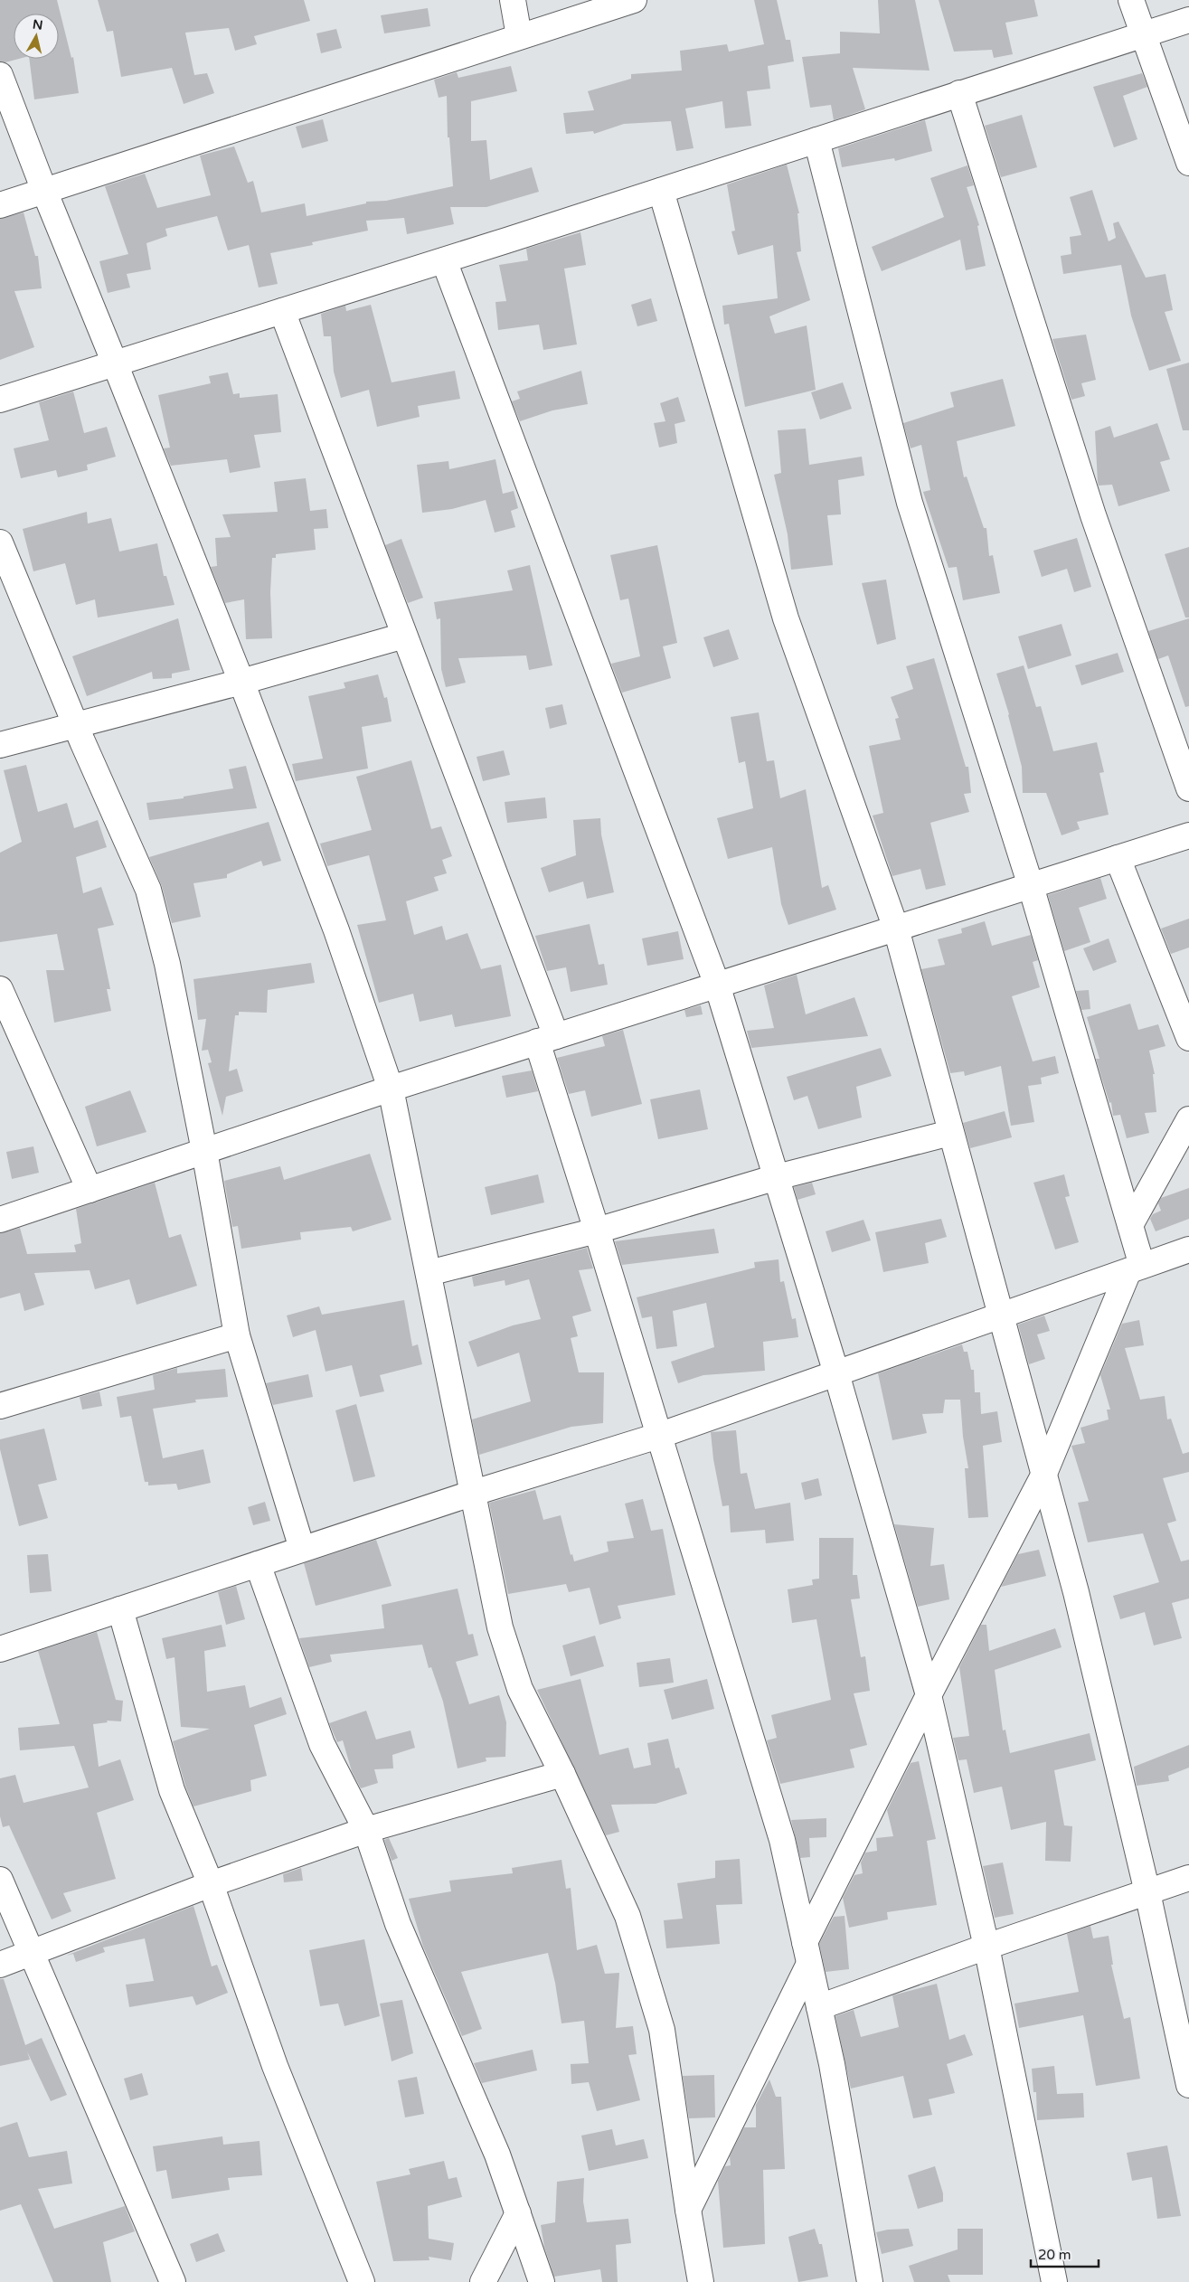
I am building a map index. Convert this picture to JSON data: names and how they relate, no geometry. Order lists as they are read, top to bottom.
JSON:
{
  "scale_bar": "20 m",
  "north": "top"
}
